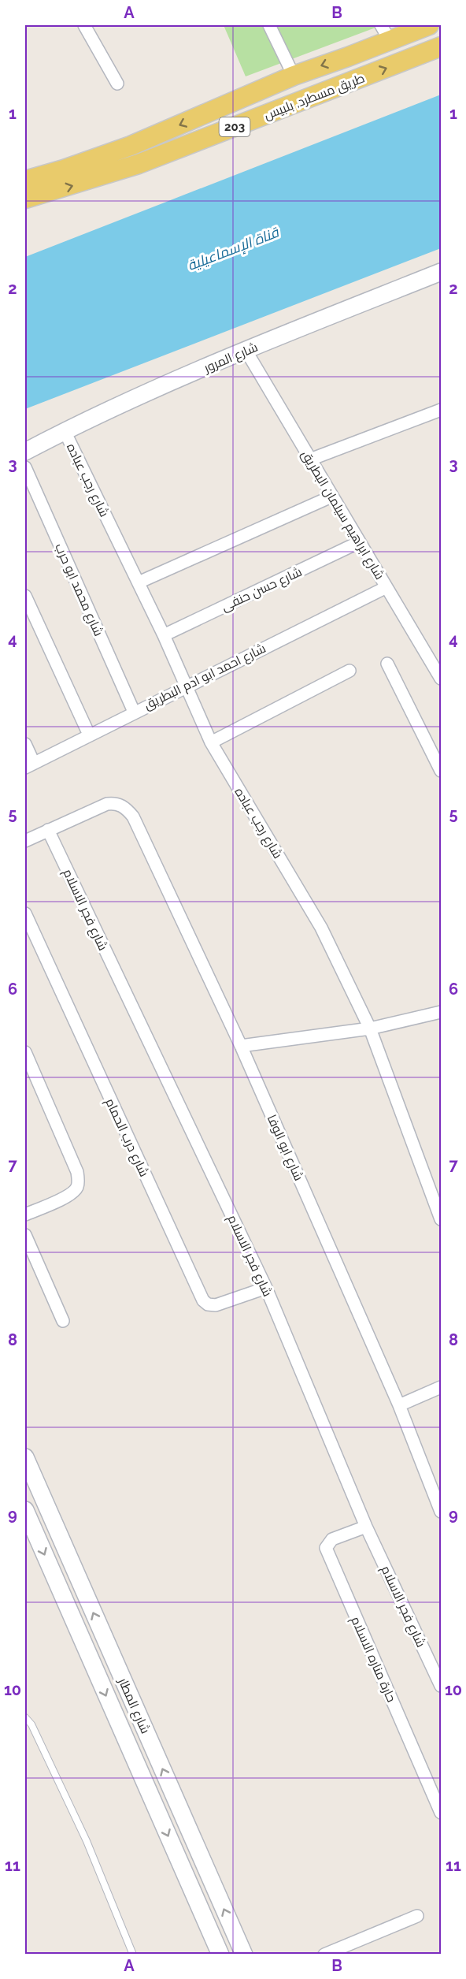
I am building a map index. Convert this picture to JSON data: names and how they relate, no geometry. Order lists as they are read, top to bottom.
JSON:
{
  "streets": {
    "main road": ["طريق مسطرد, بلبيس", "203"],
    "street": [
      "شارع المرور",
      "شارع رجب عباده",
      "شارع ابراهيم سيلمان البطريق",
      "شارع حسن حنفى",
      "شارع محمد ابو حرب",
      "شارع احمد ابو ادم البطريق",
      "شارع فجر الاسلام",
      "شارع درب الحمام",
      "شارع ابو الوفا",
      "حارة مناره الاسلام",
      "شارع المطار"
    ]
  },
  "crossings": [
    ["شارع المرور", "شارع رجب عباده"],
    ["شارع المرور", "شارع ابراهيم سيلمان البطريق"],
    ["شارع رجب عباده", "شارع حسن حنفى"],
    ["شارع رجب عباده", "شارع احمد ابو ادم البطريق"],
    ["شارع ابراهيم سيلمان البطريق", "شارع حسن حنفى"],
    ["شارع ابراهيم سيلمان البطريق", "شارع احمد ابو ادم البطريق"],
    ["شارع محمد ابو حرب", "شارع احمد ابو ادم البطريق"],
    ["شارع فجر الاسلام", "شارع درب الحمام"],
    ["شارع فجر الاسلام", "شارع ابو الوفا"],
    ["شارع فجر الاسلام", "حارة مناره الاسلام"]
  ],
  "water": ["قناة الإسماعيلية"],
  "grid": {
    "columns": ["A", "B"],
    "rows": [
      "1",
      "2",
      "3",
      "4",
      "5",
      "6",
      "7",
      "8",
      "9",
      "10",
      "11"
    ]
  }
}
